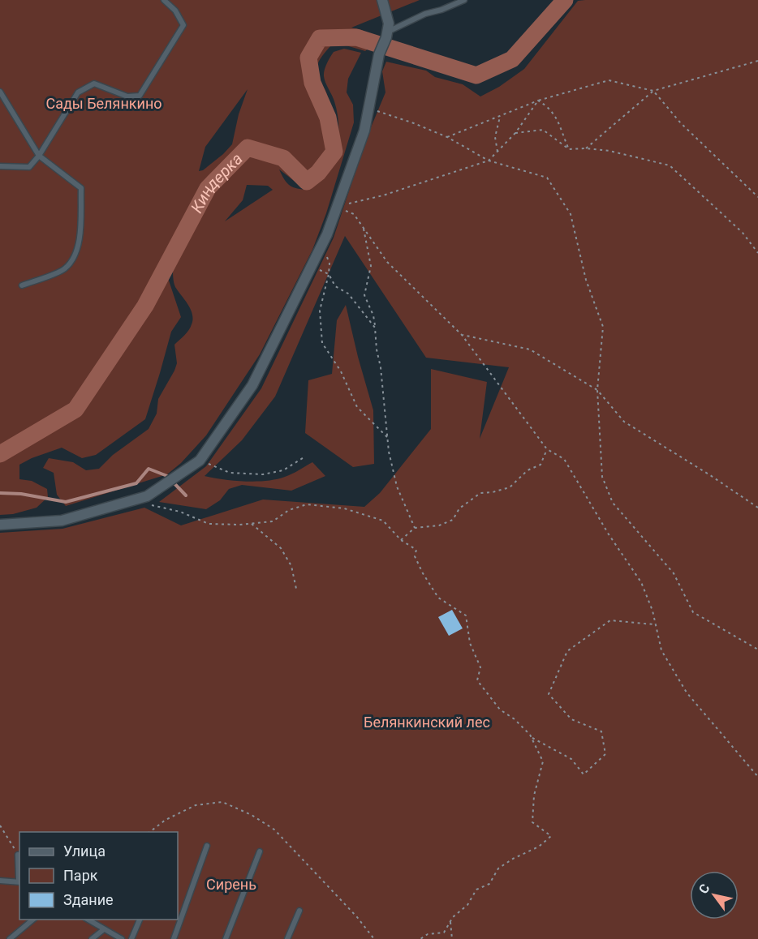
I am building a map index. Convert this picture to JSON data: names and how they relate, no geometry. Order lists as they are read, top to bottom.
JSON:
{
  "water": ["Киндерка"],
  "parks": ["Сады Белянкино", "Белянкинский лес", "Сирень"],
  "legend": ["Улица", "Парк", "Здание"],
  "north": "top left"
}
